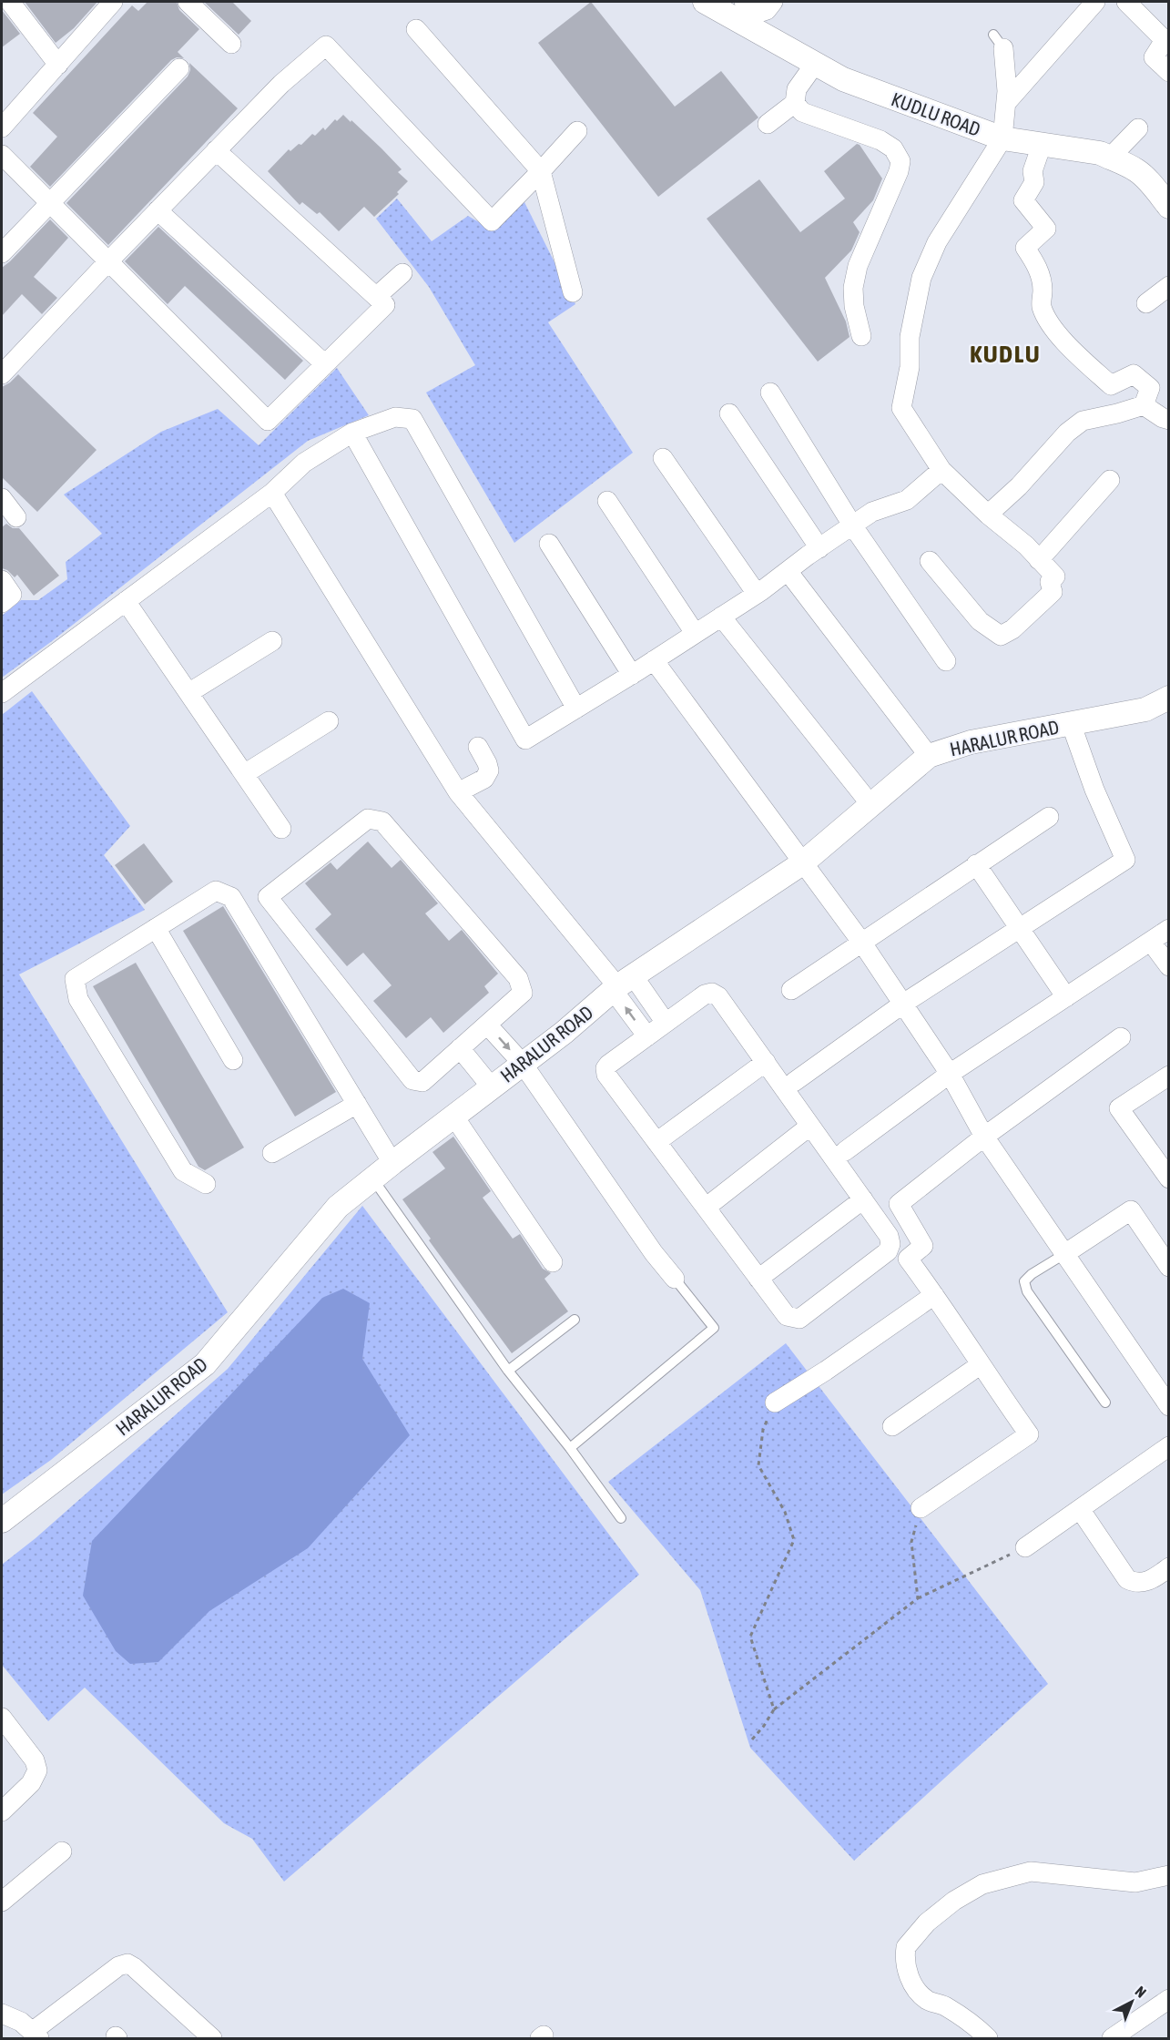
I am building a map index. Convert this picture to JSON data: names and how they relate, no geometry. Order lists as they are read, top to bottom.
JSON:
{
  "streets": {
    "street": ["KUDLU ROAD", "HARALUR ROAD"]
  },
  "districts": ["KUDLU"],
  "north": "top right"
}
